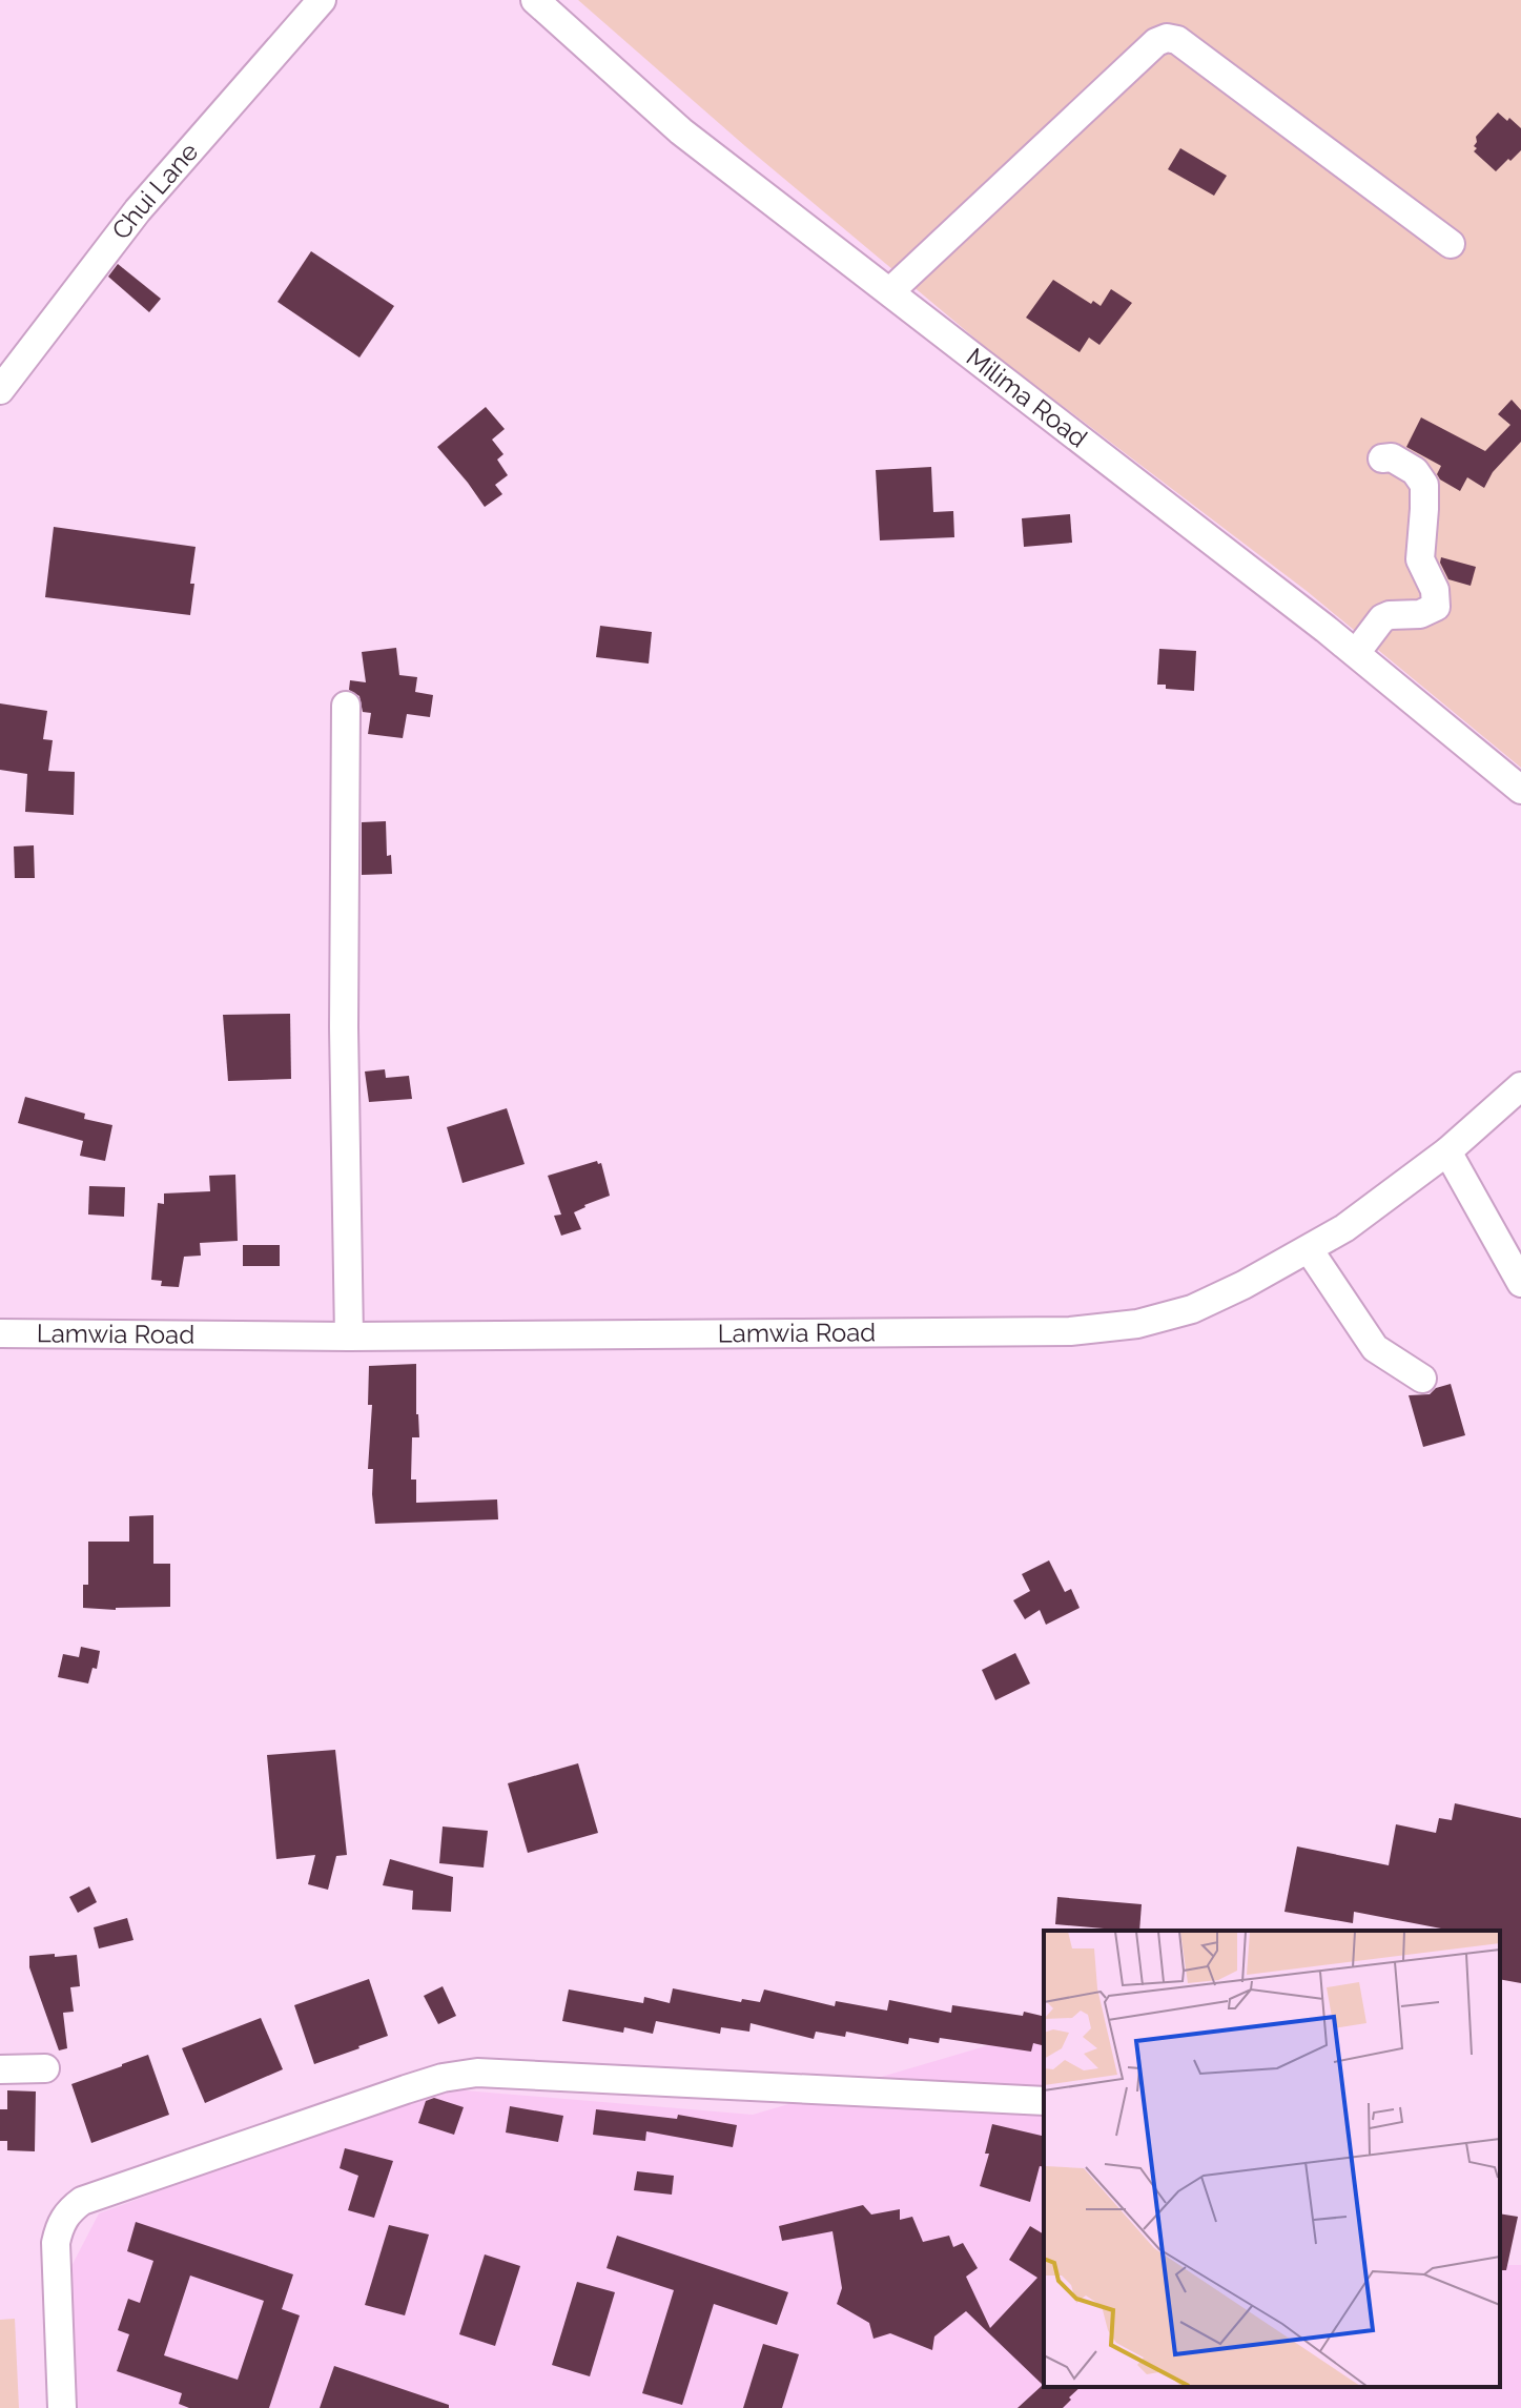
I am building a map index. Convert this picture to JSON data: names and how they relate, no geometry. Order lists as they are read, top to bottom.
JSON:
{
  "streets": {
    "street": ["Chui Lane", "Milima Road", "Lamwia Road"]
  }
}
